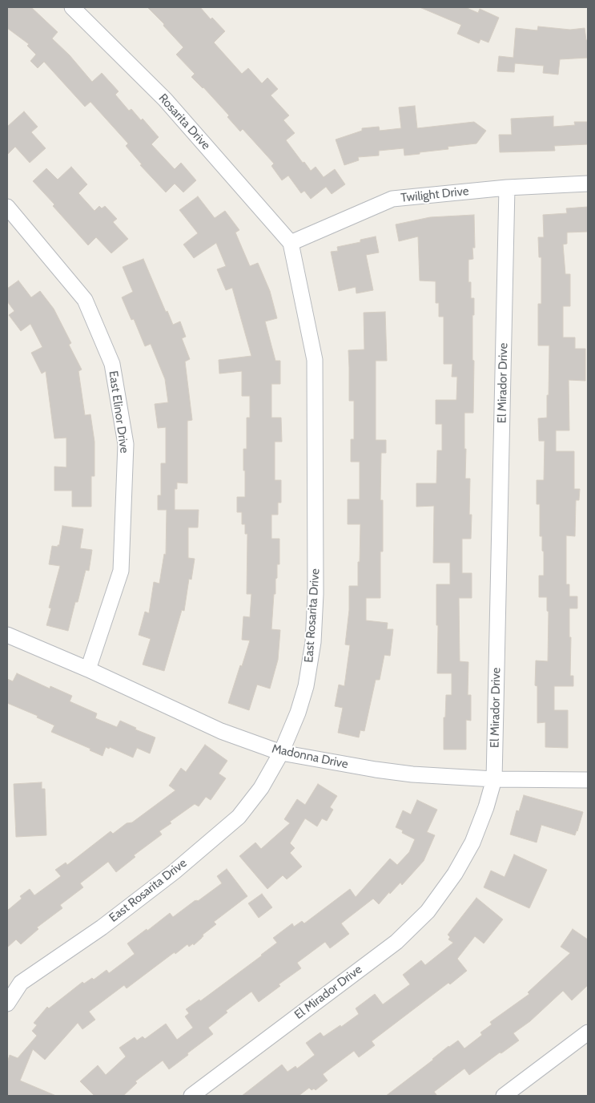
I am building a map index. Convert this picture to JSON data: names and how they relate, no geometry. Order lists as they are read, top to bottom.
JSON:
{
  "streets": {
    "street": [
      "Rosarita Drive",
      "Twilight Drive",
      "El Mirador Drive",
      "East Elinor Drive",
      "East Rosarita Drive",
      "Madonna Drive"
    ]
  },
  "crossings": [
    ["Rosarita Drive", "Twilight Drive"],
    ["Rosarita Drive", "East Rosarita Drive"],
    ["Twilight Drive", "El Mirador Drive"],
    ["Twilight Drive", "East Rosarita Drive"],
    ["El Mirador Drive", "Madonna Drive"],
    ["East Elinor Drive", "Madonna Drive"],
    ["East Rosarita Drive", "Madonna Drive"]
  ]
}
